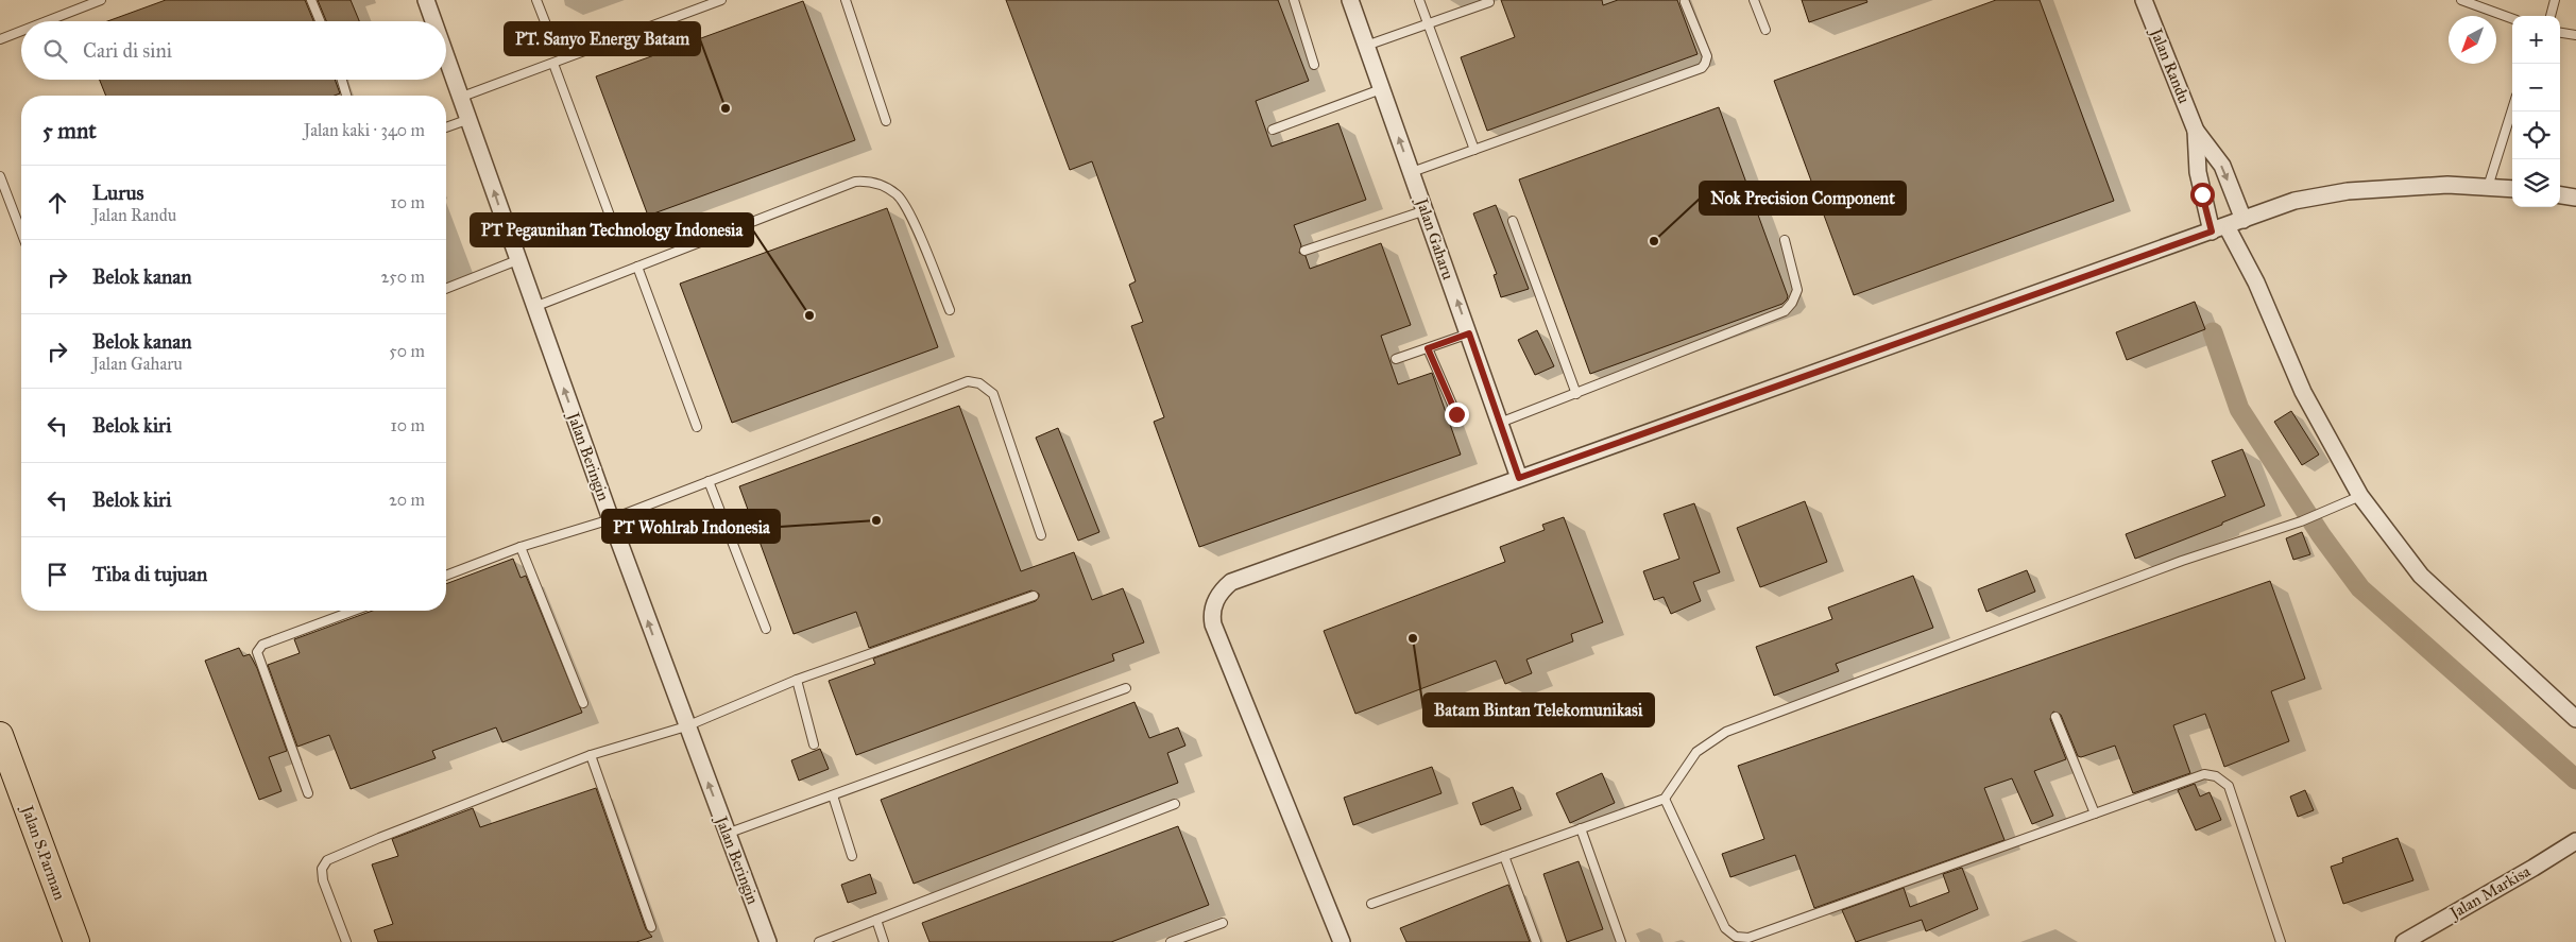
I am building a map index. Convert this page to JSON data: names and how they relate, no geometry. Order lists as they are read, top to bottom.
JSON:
{
  "streets": {
    "main road": ["Jalan S.Parman"],
    "street": [
      "Jalan Randu",
      "Jalan Gaharu",
      "Jalan Beringin",
      "Jalan Markisa"
    ]
  },
  "one_way": ["Jalan Gaharu", "Jalan Beringin"],
  "places": [
    "PT. Sanyo Energy Batam",
    "Nok Precision Component",
    "PT Pegaunihan Technology Indonesia",
    "PT Wohlrab Indonesia",
    "Batam Bintan Telekomunikasi"
  ],
  "north": "bottom left",
  "page": {
    "map_buttons": ["+", "−"],
    "search": "Cari di sini",
    "heading": ["5 mnt", "Jalan kaki · 340 m"],
    "list": [
      ["Lurus", "Jalan Randu", "10 m"],
      ["Belok kanan", "250 m"],
      ["Belok kanan", "Jalan Gaharu", "50 m"],
      ["Belok kiri", "10 m"],
      ["Belok kiri", "20 m"],
      "Tiba di tujuan"
    ]
  }
}
